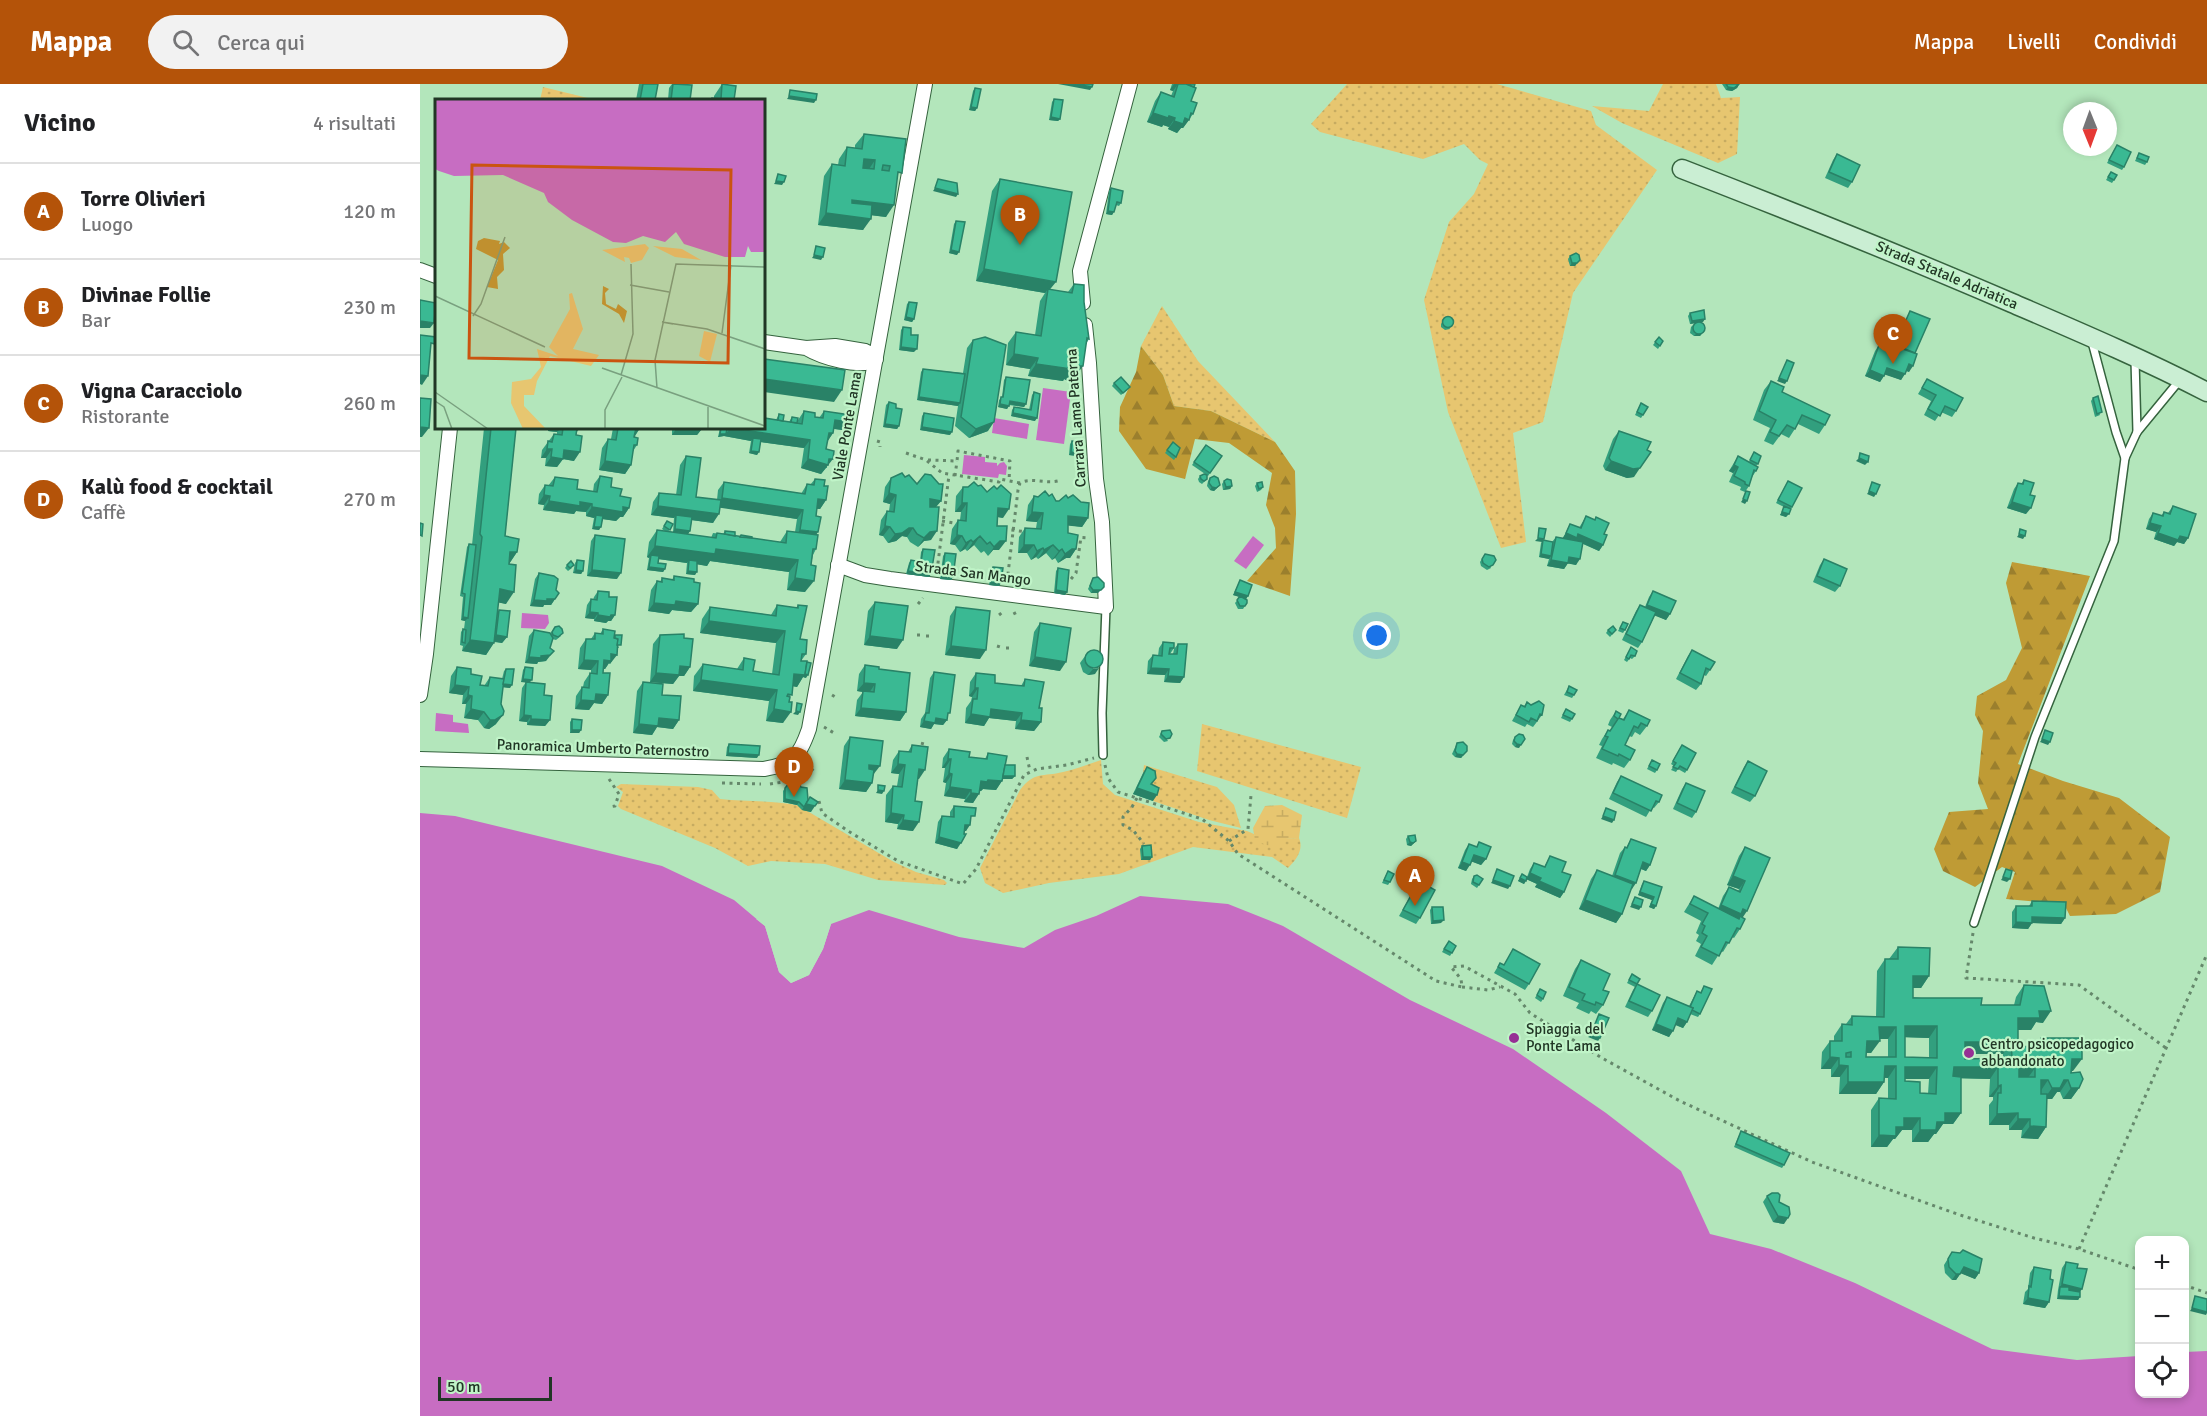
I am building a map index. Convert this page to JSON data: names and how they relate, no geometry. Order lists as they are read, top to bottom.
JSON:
{
  "streets": {
    "main road": ["Strada Statale Adriatica"],
    "street": [
      "Carrara Lama Paterna",
      "Viale Ponte Lama",
      "Strada San Mango",
      "Panoramica Umberto Paternostro"
    ]
  },
  "crossings": [
    ["Carrara Lama Paterna", "Strada San Mango"],
    ["Viale Ponte Lama", "Strada San Mango"],
    ["Viale Ponte Lama", "Panoramica Umberto Paternostro"]
  ],
  "places": ["Spiaggia del Ponte Lama", "Centro psicopedagogico abbandonato"],
  "scale_bar": "50 m",
  "north": "bottom",
  "page": {
    "header": "Mappa",
    "search": "Cerca qui",
    "nav": ["Mappa", "Livelli", "Condividi"],
    "heading": ["Vicino", "4 risultati"],
    "list": [
      {
        "mark": "A",
        "name": "Torre Olivieri",
        "note": "Luogo",
        "value": "120 m"
      },
      {
        "mark": "B",
        "name": "Divinae Follie",
        "note": "Bar",
        "value": "230 m"
      },
      {
        "mark": "C",
        "name": "Vigna Caracciolo",
        "note": "Ristorante",
        "value": "260 m"
      },
      {
        "mark": "D",
        "name": "Kalù food & cocktail",
        "note": "Caffè",
        "value": "270 m"
      }
    ],
    "pins": [
      "B",
      "C",
      "D",
      "A"
    ],
    "map_buttons": ["+", "−"],
    "scale": "50 m"
  }
}
